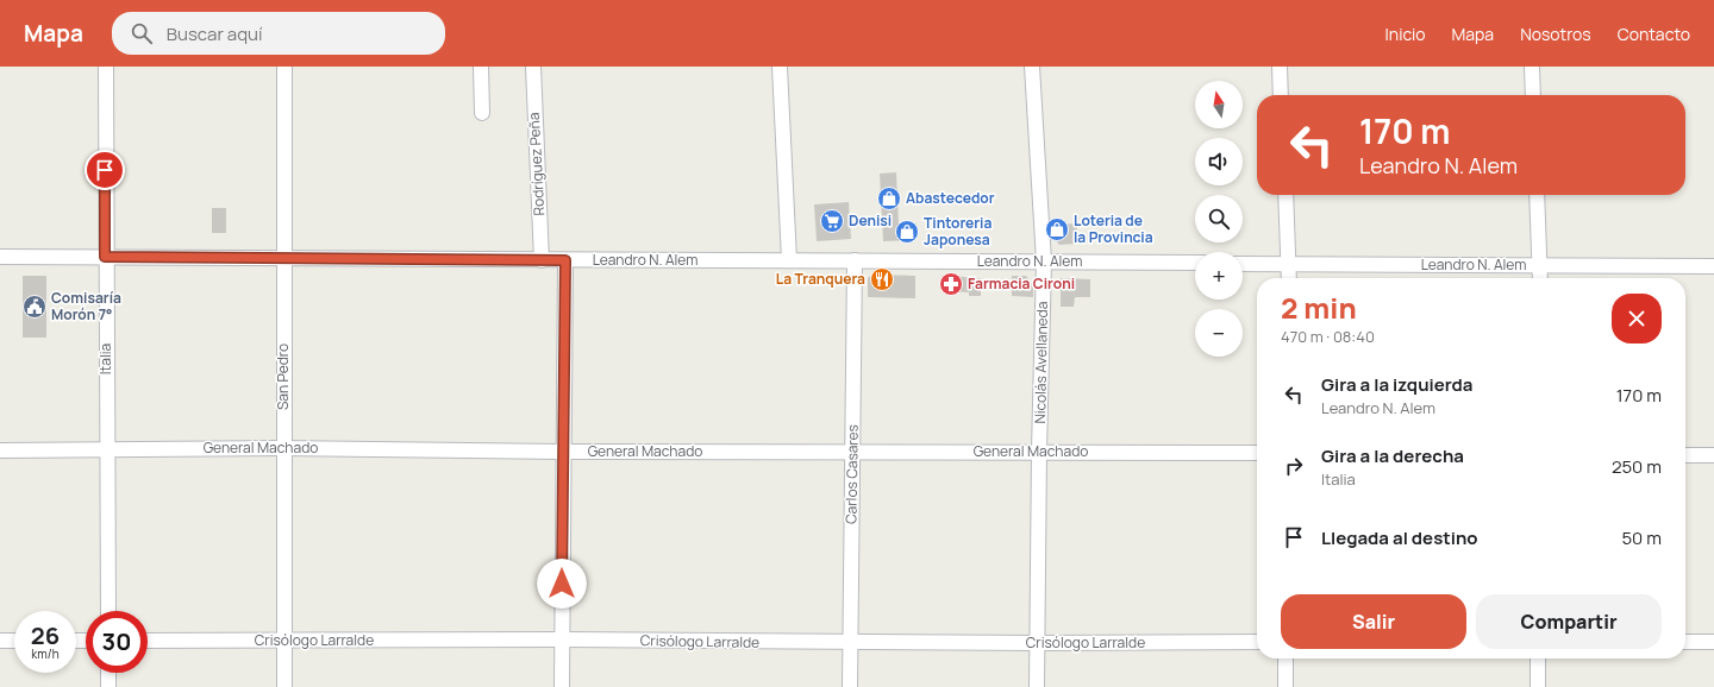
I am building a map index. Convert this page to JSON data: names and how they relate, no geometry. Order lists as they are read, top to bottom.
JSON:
{
  "streets": {
    "street": [
      "Rodríguez Peña",
      "Leandro N. Alem",
      "Italia",
      "Nicolás Avellaneda",
      "San Pedro",
      "General Machado",
      "Carlos Casares",
      "Crisólogo Larralde"
    ]
  },
  "crossings": [
    ["Rodríguez Peña", "Leandro N. Alem"],
    ["Leandro N. Alem", "Italia"],
    ["Leandro N. Alem", "Nicolás Avellaneda"],
    ["Leandro N. Alem", "San Pedro"],
    ["Leandro N. Alem", "Carlos Casares"],
    ["Italia", "General Machado"],
    ["Nicolás Avellaneda", "General Machado"],
    ["Nicolás Avellaneda", "Crisólogo Larralde"],
    ["San Pedro", "General Machado"],
    ["San Pedro", "Crisólogo Larralde"],
    ["General Machado", "Carlos Casares"],
    ["Carlos Casares", "Crisólogo Larralde"]
  ],
  "places": {
    "shop": ["Abastecedor", "Loteria de la Provincia", "Tintoreria Japonesa"],
    "supermarket": ["Denisi"],
    "restaurant": ["La Tranquera"],
    "pharmacy": ["Farmacia Cironi"],
    "public building": ["Comisaría Morón 7°"]
  },
  "north": "top",
  "page": {
    "header": "Mapa",
    "search": "Buscar aquí",
    "nav": [
      "Inicio",
      "Mapa",
      "Nosotros",
      "Contacto"
    ],
    "map_buttons": ["+", "−"],
    "turn": ["170 m", "Leandro N. Alem"],
    "heading": ["2 min", "470 m · 08:40"],
    "list": [
      {
        "name": "Gira a la izquierda",
        "note": "Leandro N. Alem",
        "value": "170 m"
      },
      {
        "name": "Gira a la derecha",
        "note": "Italia",
        "value": "250 m"
      },
      {
        "name": "Llegada al destino",
        "value": "50 m"
      }
    ],
    "buttons": ["Salir", "Compartir"],
    "speed": "26 km/h",
    "limit": "30"
  }
}
